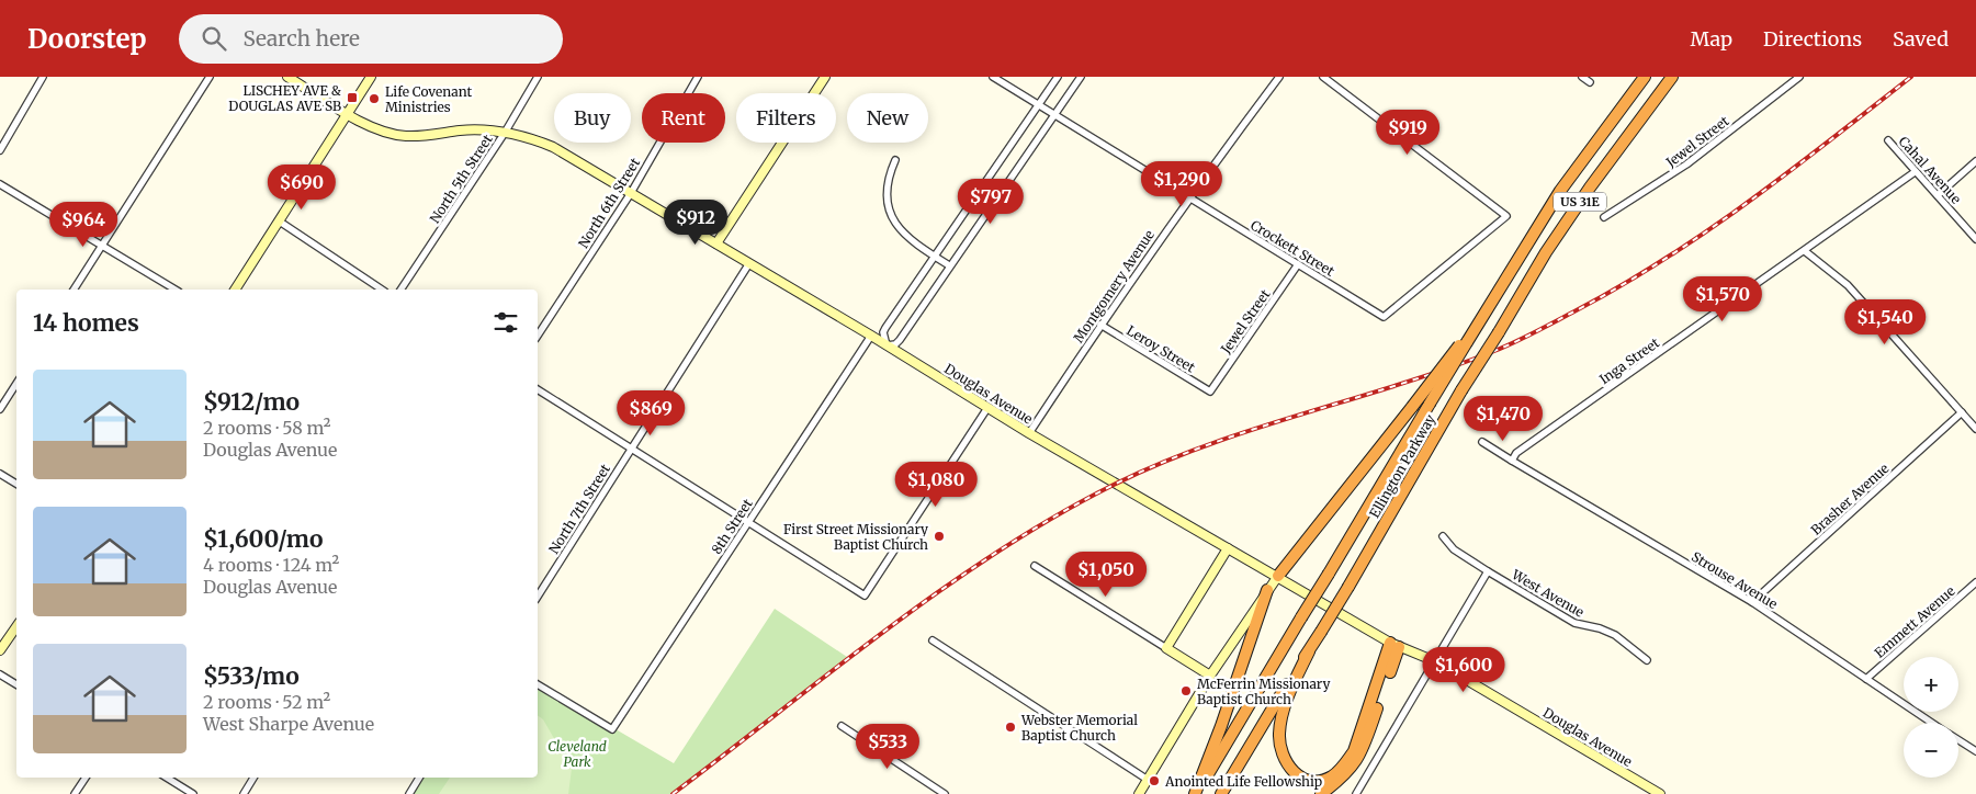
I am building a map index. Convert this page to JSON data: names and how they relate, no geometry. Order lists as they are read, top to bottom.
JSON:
{
  "streets": {
    "highway": ["US 31E", "Ellington Parkway"],
    "main road": ["Douglas Avenue"],
    "street": [
      "Jewel Street",
      "Cahal Avenue",
      "North 5th Street",
      "North 6th Street",
      "Crockett Street",
      "Montgomery Avenue",
      "Leroy Street",
      "Inga Street",
      "Brasher Avenue",
      "North 7th Street",
      "8th Street",
      "Strouse Avenue",
      "West Avenue",
      "Emmett Avenue"
    ]
  },
  "crossings": [
    ["Jewel Street", "Crockett Street"],
    ["Jewel Street", "Leroy Street"],
    ["Cahal Avenue", "Inga Street"],
    ["North 5th Street", "Douglas Avenue"],
    ["US 31E", "Ellington Parkway"],
    ["North 6th Street", "Douglas Avenue"],
    ["Crockett Street", "Montgomery Avenue"],
    ["Montgomery Avenue", "Leroy Street"],
    ["Montgomery Avenue", "Douglas Avenue"],
    ["Inga Street", "Strouse Avenue"],
    ["Douglas Avenue", "North 7th Street"],
    ["Douglas Avenue", "8th Street"],
    ["Brasher Avenue", "Strouse Avenue"],
    ["Strouse Avenue", "Emmett Avenue"]
  ],
  "parks": ["Cleveland Park"],
  "places": {
    "transit": ["LISCHEY AVE & DOUGLAS AVE SB"],
    "other": [
      "Life Covenant Ministries",
      "First Street Missionary Baptist Church",
      "McFerrin Missionary Baptist Church",
      "Webster Memorial Baptist Church",
      "Anointed Life Fellowship"
    ]
  },
  "page": {
    "header": "Doorstep",
    "search": "Search here",
    "nav": ["Map", "Directions", "Saved"],
    "chip": [
      "Buy",
      "Rent",
      "Filters",
      "New"
    ],
    "price": [
      "$919",
      "$1,290",
      "$690",
      "$797",
      "$912",
      "$964",
      "$1,570",
      "$1,540",
      "$869",
      "$1,470",
      "$1,080",
      "$1,050",
      "$1,600",
      "$533"
    ],
    "heading": "14 homes",
    "list": [
      {
        "name": "$912/mo",
        "note": "2 rooms · 58 m² · Douglas Avenue"
      },
      {
        "name": "$1,600/mo",
        "note": "4 rooms · 124 m² · Douglas Avenue"
      },
      {
        "name": "$533/mo",
        "note": "2 rooms · 52 m² · West Sharpe Avenue"
      }
    ],
    "map_buttons": ["+", "−"]
  }
}
